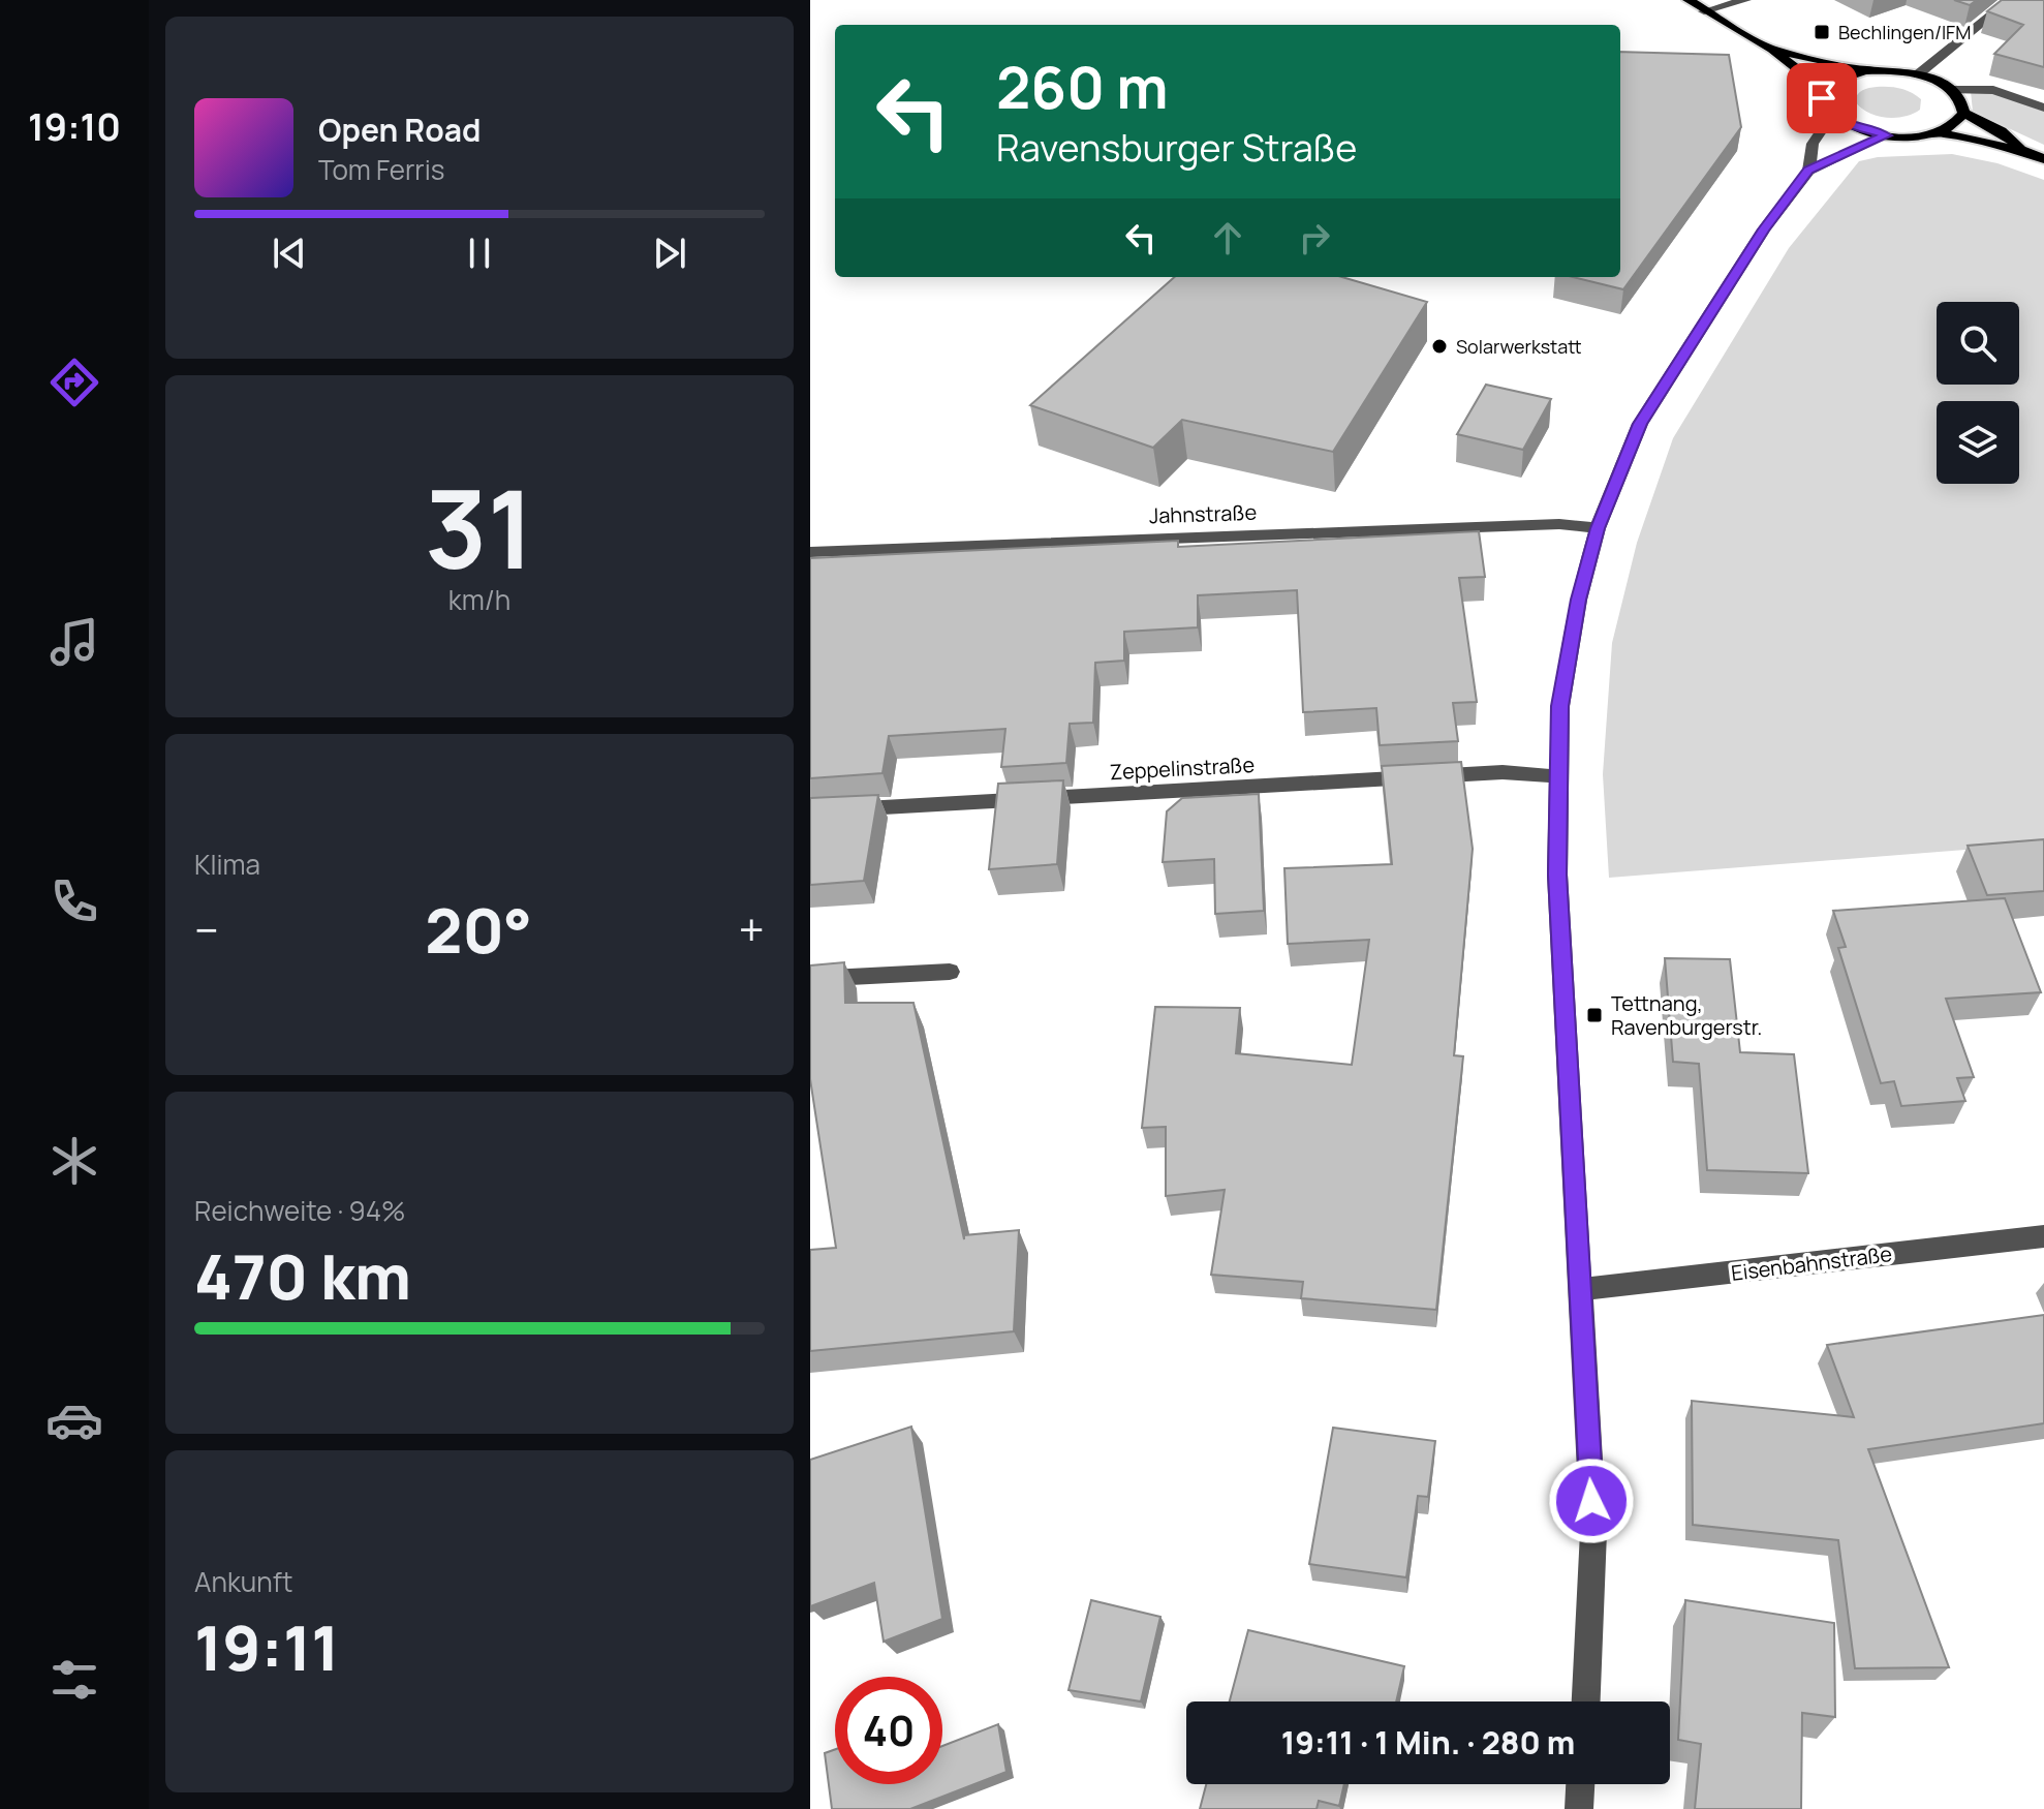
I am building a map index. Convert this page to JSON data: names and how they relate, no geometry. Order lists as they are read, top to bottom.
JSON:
{
  "streets": {
    "street": ["Jahnstraße", "Zeppelinstraße", "Eisenbahnstraße"]
  },
  "places": {
    "transit": ["Bechlingen/IFM", "Tettnang, Ravenburgerstr."],
    "other": ["Solarwerkstatt"]
  },
  "page": {
    "tabs": "19:10",
    "turn": ["260 m", "Ravensburger Straße"],
    "song": ["Open Road", "Tom Ferris"],
    "tile": [
      ["31", "km/h"],
      "Klima",
      ["Reichweite · 94%", "470 km"],
      ["Ankunft", "19:11"]
    ],
    "heat": ["−", "20°", "+"],
    "limit": "40",
    "trip": "19:11 · 1 Min. · 280 m"
  }
}
